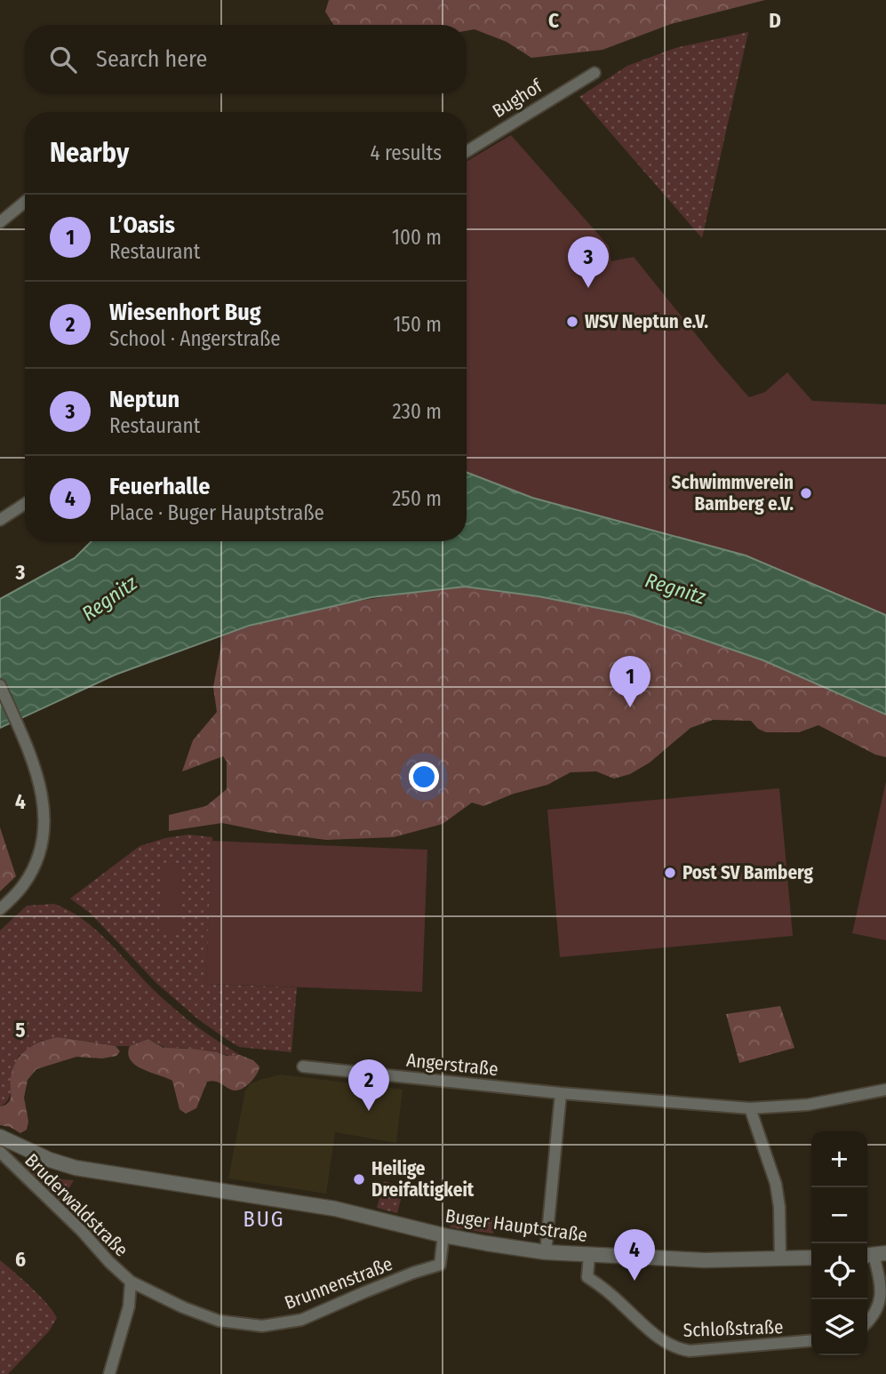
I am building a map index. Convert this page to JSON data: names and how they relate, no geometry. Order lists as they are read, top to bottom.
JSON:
{
  "streets": {
    "street": [
      "Bughof",
      "Angerstraße",
      "Bruderwaldstraße",
      "Buger Hauptstraße",
      "Brunnenstraße",
      "Schloßstraße"
    ]
  },
  "crossings": [
    ["Bruderwaldstraße", "Brunnenstraße"],
    ["Buger Hauptstraße", "Brunnenstraße"],
    ["Buger Hauptstraße", "Schloßstraße"]
  ],
  "districts": ["BUG"],
  "water": ["Regnitz"],
  "places": [
    "WSV Neptun e.V.",
    "Schwimmverein Bamberg e.V.",
    "Post SV Bamberg",
    "Heilige Dreifaltigkeit"
  ],
  "page": {
    "search": "Search here",
    "heading": ["Nearby", "4 results"],
    "list": [
      {
        "mark": "1",
        "name": "L’Oasis",
        "note": "Restaurant",
        "value": "100 m"
      },
      {
        "mark": "2",
        "name": "Wiesenhort Bug",
        "note": "School · Angerstraße",
        "value": "150 m"
      },
      {
        "mark": "3",
        "name": "Neptun",
        "note": "Restaurant",
        "value": "230 m"
      },
      {
        "mark": "4",
        "name": "Feuerhalle",
        "note": "Place · Buger Hauptstraße",
        "value": "250 m"
      }
    ],
    "pins": [
      "3",
      "1",
      "2",
      "4"
    ],
    "map_buttons": ["+", "−"]
  },
  "grid": {
    "columns": ["C", "D"],
    "rows": [
      "3",
      "4",
      "5",
      "6"
    ]
  }
}
